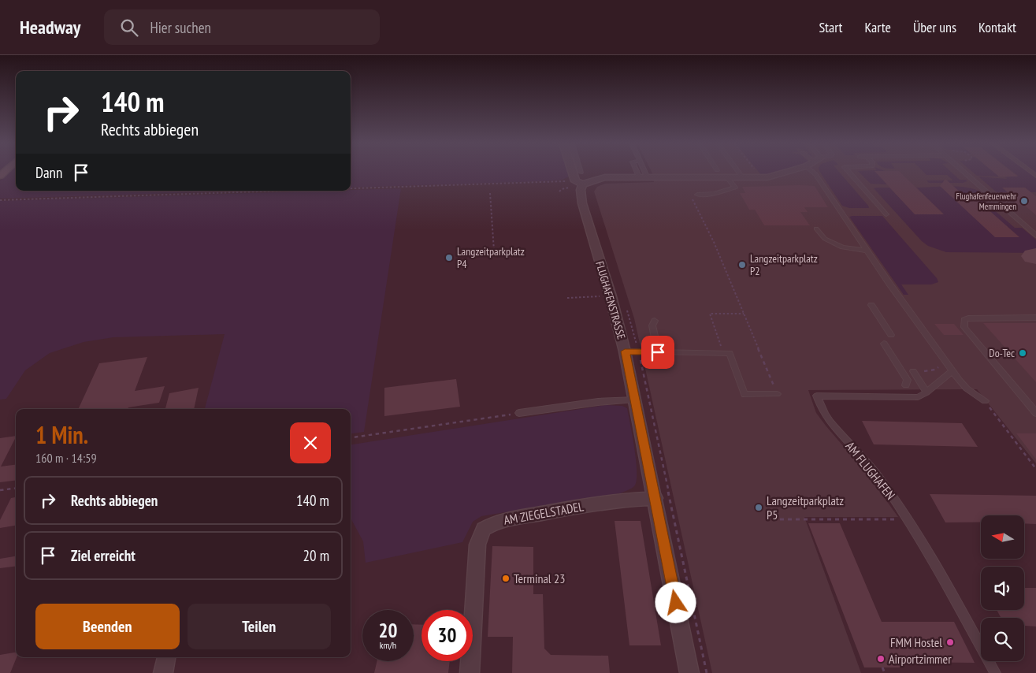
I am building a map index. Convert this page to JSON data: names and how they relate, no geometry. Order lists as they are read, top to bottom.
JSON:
{
  "streets": {
    "street": ["FLUGHAFENSTRASSE", "AM ZIEGELSTADEL"],
    "lane": ["AM FLUGHAFEN"]
  },
  "crossings": [
    ["FLUGHAFENSTRASSE", "AM ZIEGELSTADEL"]
  ],
  "places": [
    "Flughafenfeuerwehr Memmingen",
    "Langzeitparkplatz P4",
    "Langzeitparkplatz P2",
    "Do-Tec",
    "Langzeitparkplatz P5",
    "Terminal 23",
    "FMM Hostel",
    "Airportzimmer"
  ],
  "north": "left",
  "page": {
    "header": "Headway",
    "search": "Hier suchen",
    "nav": [
      "Start",
      "Karte",
      "Über uns",
      "Kontakt"
    ],
    "turn": ["140 m", "Rechts abbiegen"],
    "then": "Dann",
    "heading": ["1 Min.", "160 m · 14:59"],
    "list": [
      {
        "name": "Rechts abbiegen",
        "value": "140 m"
      },
      {
        "name": "Ziel erreicht",
        "value": "20 m"
      }
    ],
    "buttons": ["Beenden", "Teilen"],
    "speed": "20 km/h",
    "limit": "30"
  }
}
